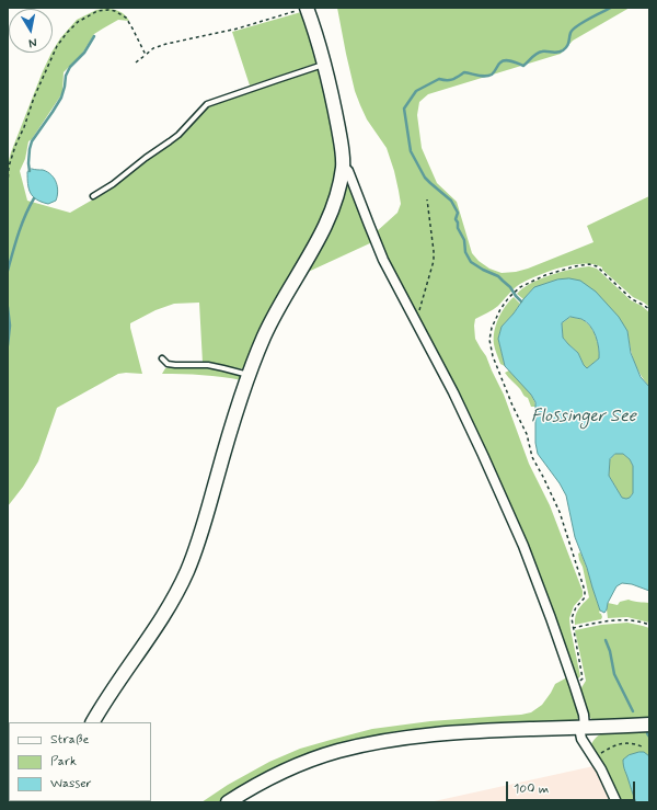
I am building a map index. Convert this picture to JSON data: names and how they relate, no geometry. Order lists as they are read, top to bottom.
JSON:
{
  "water": ["Flossinger See"],
  "legend": ["Straße", "Park", "Wasser"],
  "scale_bar": "100 m",
  "north": "bottom"
}
